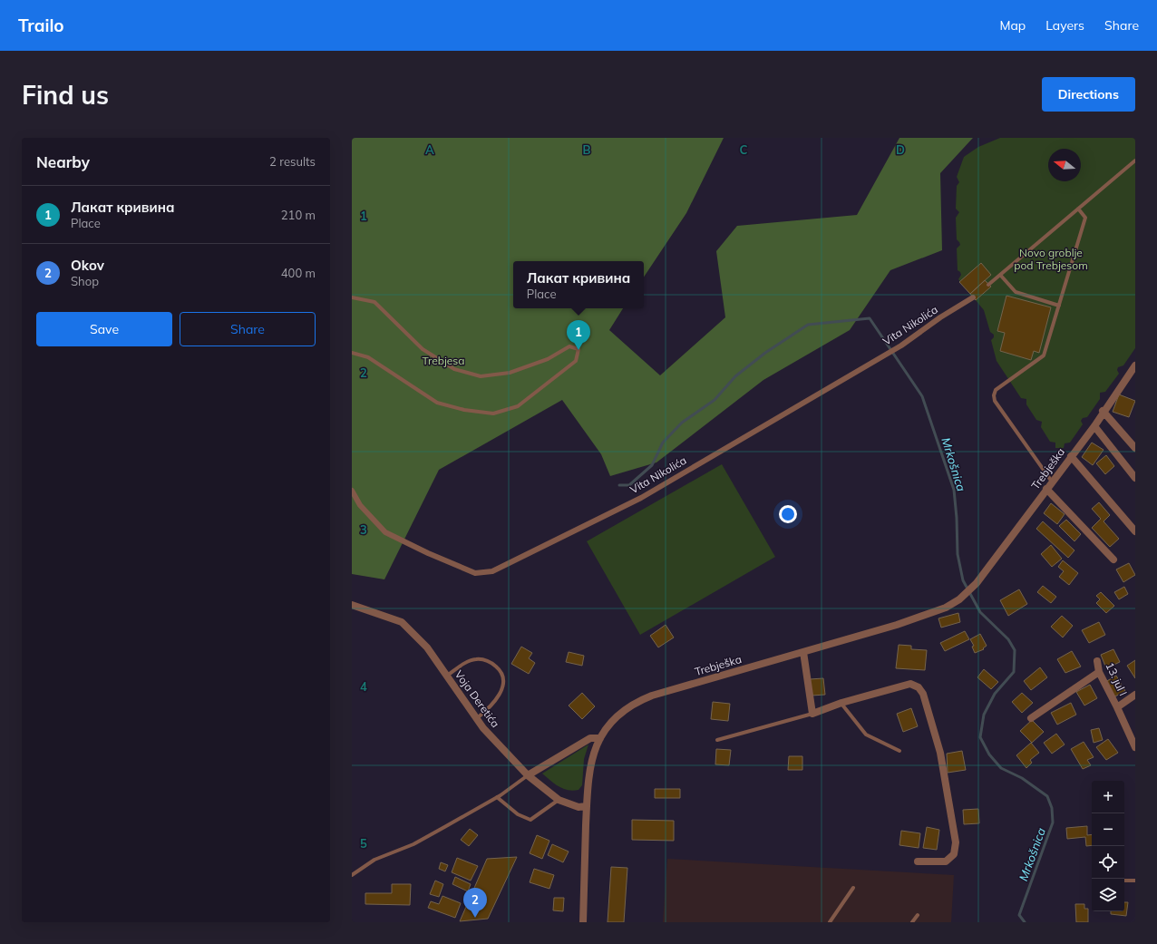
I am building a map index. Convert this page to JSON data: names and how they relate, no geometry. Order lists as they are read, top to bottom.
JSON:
{
  "streets": {
    "street": [
      "Vita Nikolića",
      "Trebješka",
      "13. jul I",
      "Voja Deretića"
    ]
  },
  "crossings": [
    ["Trebješka", "Voja Deretića"]
  ],
  "water": ["Mrkošnica"],
  "parks": ["Novo groblje pod Trebjesom", "Trebjesa"],
  "north": "left",
  "page": {
    "header": "Trailo",
    "nav": ["Map", "Layers", "Share"],
    "buttons": [
      "Directions",
      ["Save", "Share"]
    ],
    "title": "Find us",
    "heading": ["Nearby", "2 results"],
    "list": [
      {
        "mark": "1",
        "name": "Лакат кривина",
        "note": "Place",
        "value": "210 m"
      },
      {
        "mark": "2",
        "name": "Okov",
        "note": "Shop",
        "value": "400 m"
      }
    ],
    "popup": ["Лакат кривина", "Place"],
    "pins": ["1", "2"],
    "map_buttons": ["+", "−"]
  },
  "grid": {
    "columns": [
      "A",
      "B",
      "C",
      "D"
    ],
    "rows": [
      "1",
      "2",
      "3",
      "4",
      "5"
    ]
  }
}
